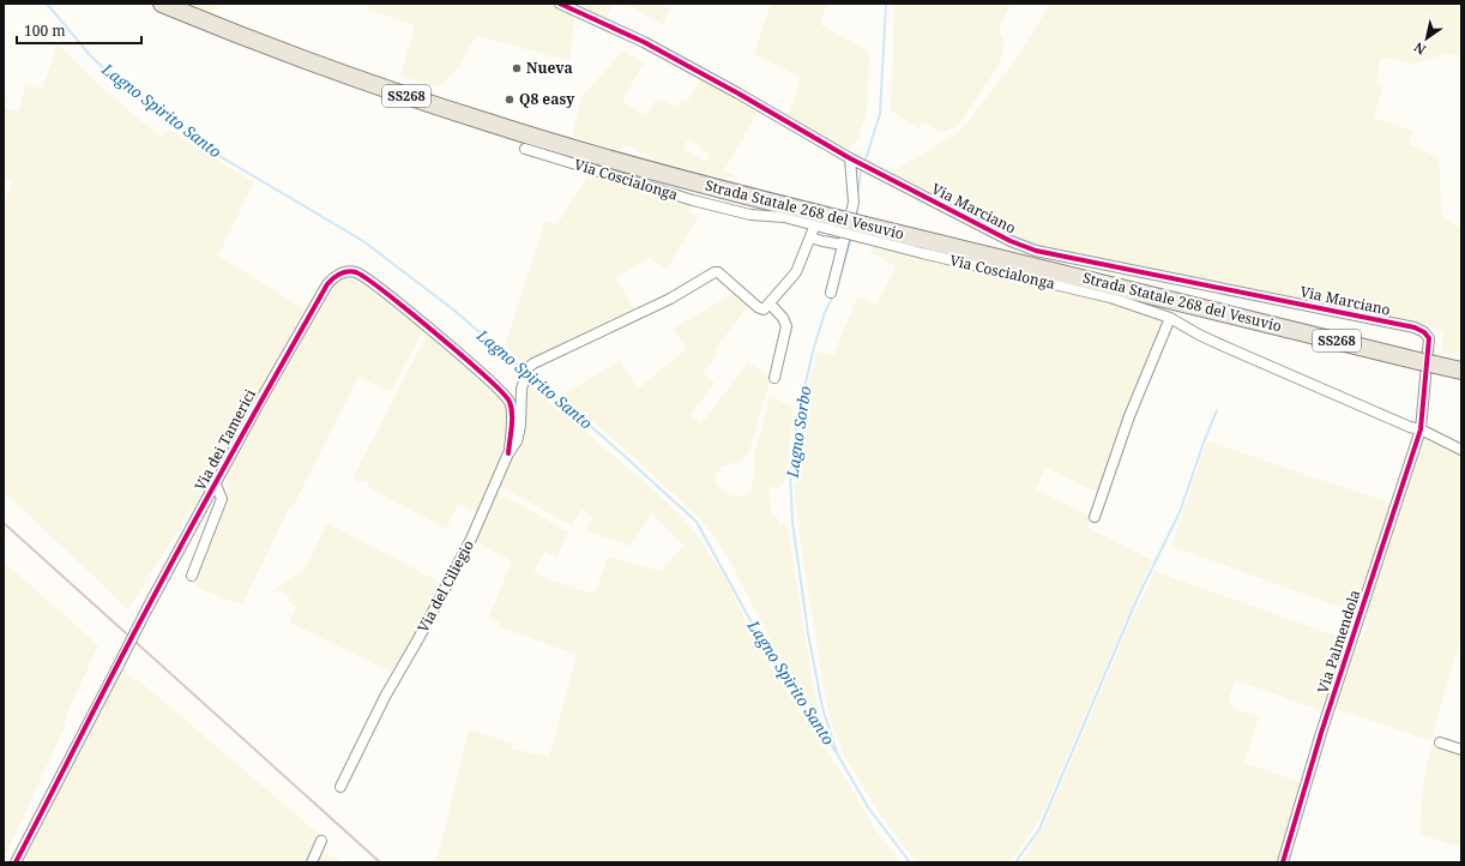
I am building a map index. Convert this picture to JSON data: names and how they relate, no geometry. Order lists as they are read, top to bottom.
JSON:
{
  "streets": {
    "highway": ["SS268", "Strada Statale 268 del Vesuvio"],
    "street": [
      "Via Coscialonga",
      "Via Marciano",
      "Via dei Tamerici",
      "Via del Ciliegio",
      "Via Palmendola"
    ]
  },
  "crossings": [
    ["Via Coscialonga", "Strada Statale 268 del Vesuvio"],
    ["Via Coscialonga", "Via Palmendola"],
    ["Via Marciano", "Via Palmendola"],
    ["Via dei Tamerici", "Via del Ciliegio"]
  ],
  "water": ["Lagno Spirito Santo", "Lagno Sorbo"],
  "places": ["Nueva", "Q8 easy"],
  "scale_bar": "100 m",
  "north": "bottom left"
}
